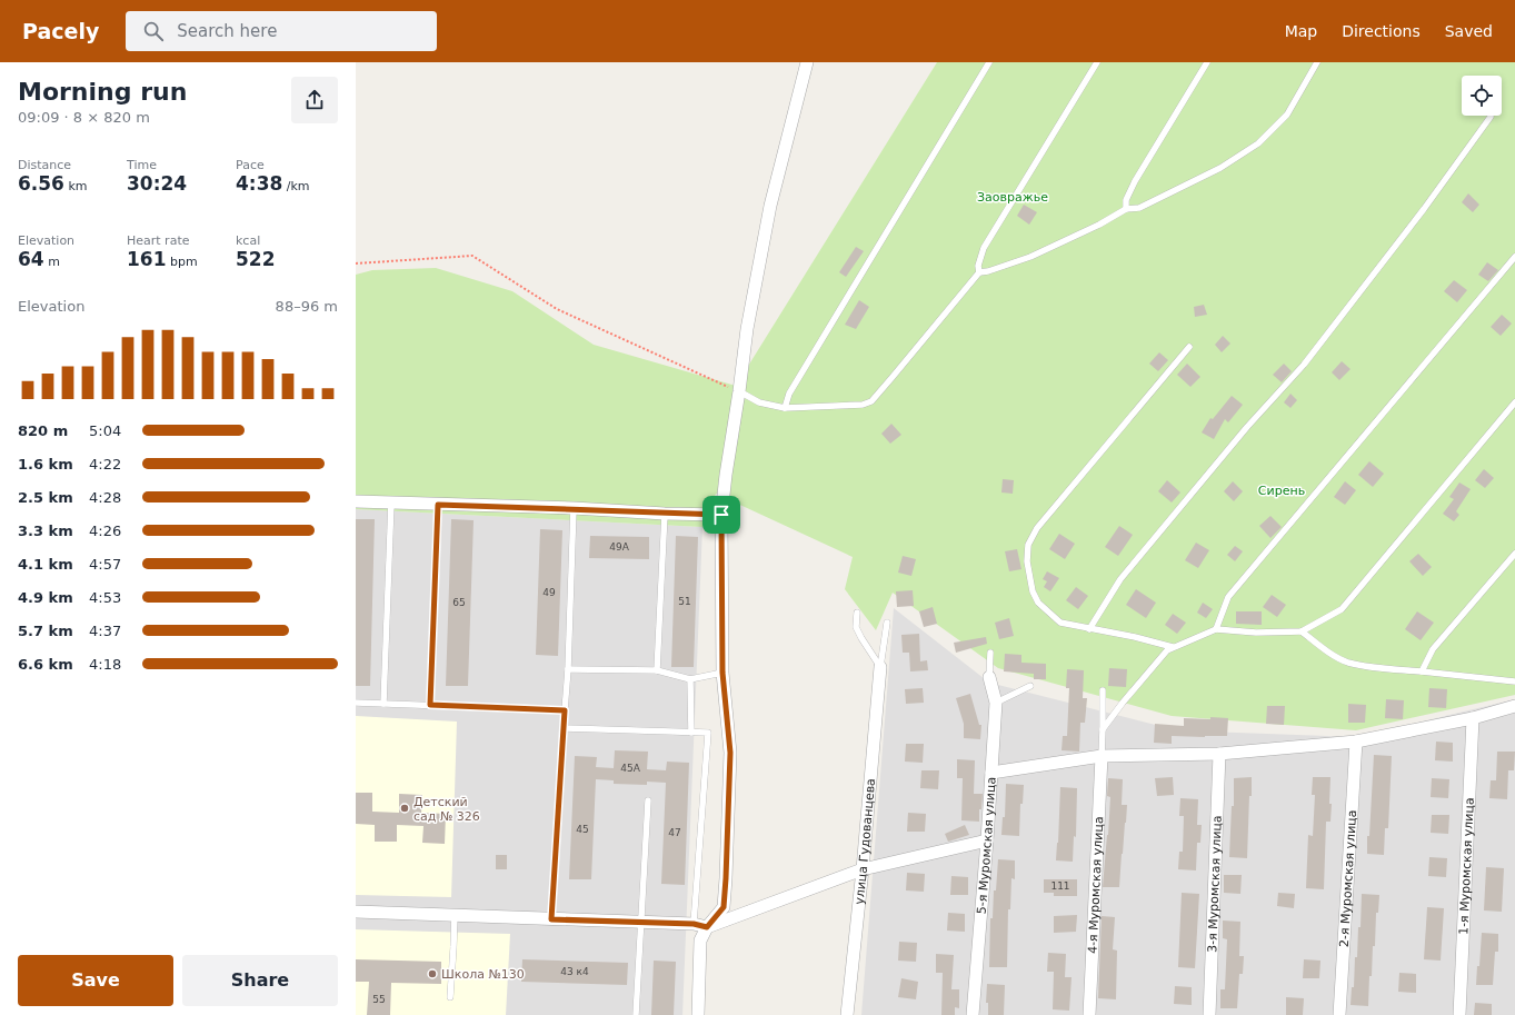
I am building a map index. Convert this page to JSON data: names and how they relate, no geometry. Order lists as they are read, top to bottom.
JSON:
{
  "streets": {
    "street": [
      "улица Гудованцева",
      "5-я Муромская улица",
      "1-я Муромская улица",
      "2-я Муромская улица",
      "3-я Муромская улица",
      "4-я Муромская улица"
    ]
  },
  "parks": ["Заовражье", "Сирень"],
  "places": ["Детский сад № 326", "Школа №130"],
  "house_numbers": [
    "49А",
    "49",
    "51",
    "65",
    "45А",
    "45",
    "47",
    "111",
    "43 к4",
    "55"
  ],
  "page": {
    "header": "Pacely",
    "search": "Search here",
    "nav": ["Map", "Directions", "Saved"],
    "heading": ["Morning run", "09:09 · 8 × 820 m"],
    "stats": [
      ["Distance", "6.56 km"],
      ["Time", "30:24"],
      ["Pace", "4:38 /km"],
      ["Elevation", "64 m"],
      ["Heart rate", "161 bpm"],
      ["kcal", "522"]
    ],
    "chart": ["Elevation", "88–96 m"],
    "list": [
      {
        "name": "820 m",
        "note": "5:04"
      },
      {
        "name": "1.6 km",
        "note": "4:22"
      },
      {
        "name": "2.5 km",
        "note": "4:28"
      },
      {
        "name": "3.3 km",
        "note": "4:26"
      },
      {
        "name": "4.1 km",
        "note": "4:57"
      },
      {
        "name": "4.9 km",
        "note": "4:53"
      },
      {
        "name": "5.7 km",
        "note": "4:37"
      },
      {
        "name": "6.6 km",
        "note": "4:18"
      }
    ],
    "buttons": ["Save", "Share"]
  }
}
